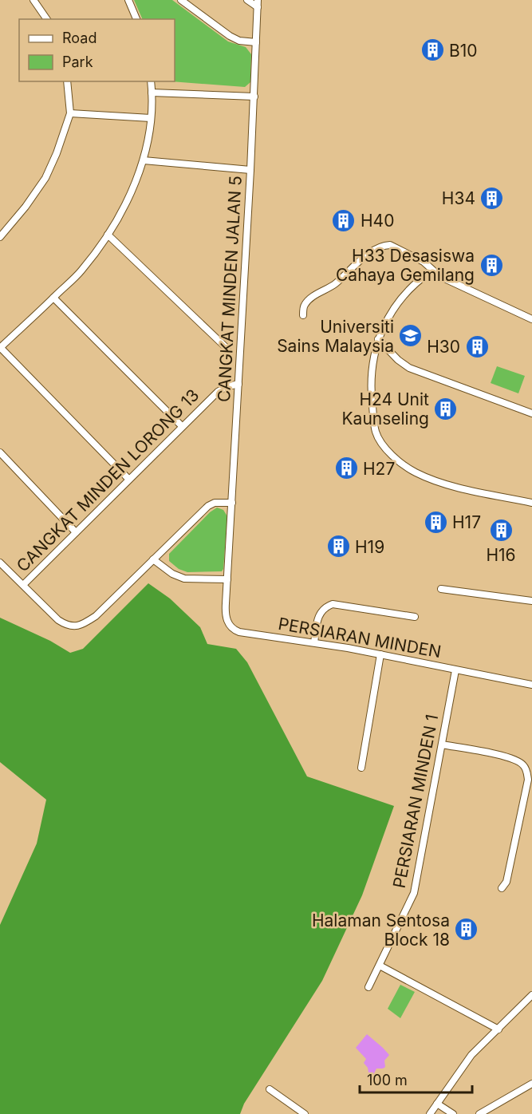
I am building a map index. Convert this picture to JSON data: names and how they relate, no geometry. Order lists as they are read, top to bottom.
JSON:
{
  "streets": {
    "street": [
      "CANGKAT MINDEN JALAN 5",
      "CANGKAT MINDEN LORONG 13",
      "PERSIARAN MINDEN",
      "PERSIARAN MINDEN 1"
    ]
  },
  "crossings": [
    ["CANGKAT MINDEN JALAN 5", "CANGKAT MINDEN LORONG 13"],
    ["CANGKAT MINDEN JALAN 5", "PERSIARAN MINDEN"],
    ["PERSIARAN MINDEN", "PERSIARAN MINDEN 1"]
  ],
  "places": {
    "building": [
      "B10",
      "H34",
      "H40",
      "H33 Desasiswa Cahaya Gemilang",
      "H30",
      "H24 Unit Kaunseling",
      "H27",
      "H17",
      "H16",
      "H19",
      "Halaman Sentosa Block 18"
    ],
    "school or university": ["Universiti Sains Malaysia"]
  },
  "legend": ["Road", "Park"],
  "scale_bar": "100 m"
}
